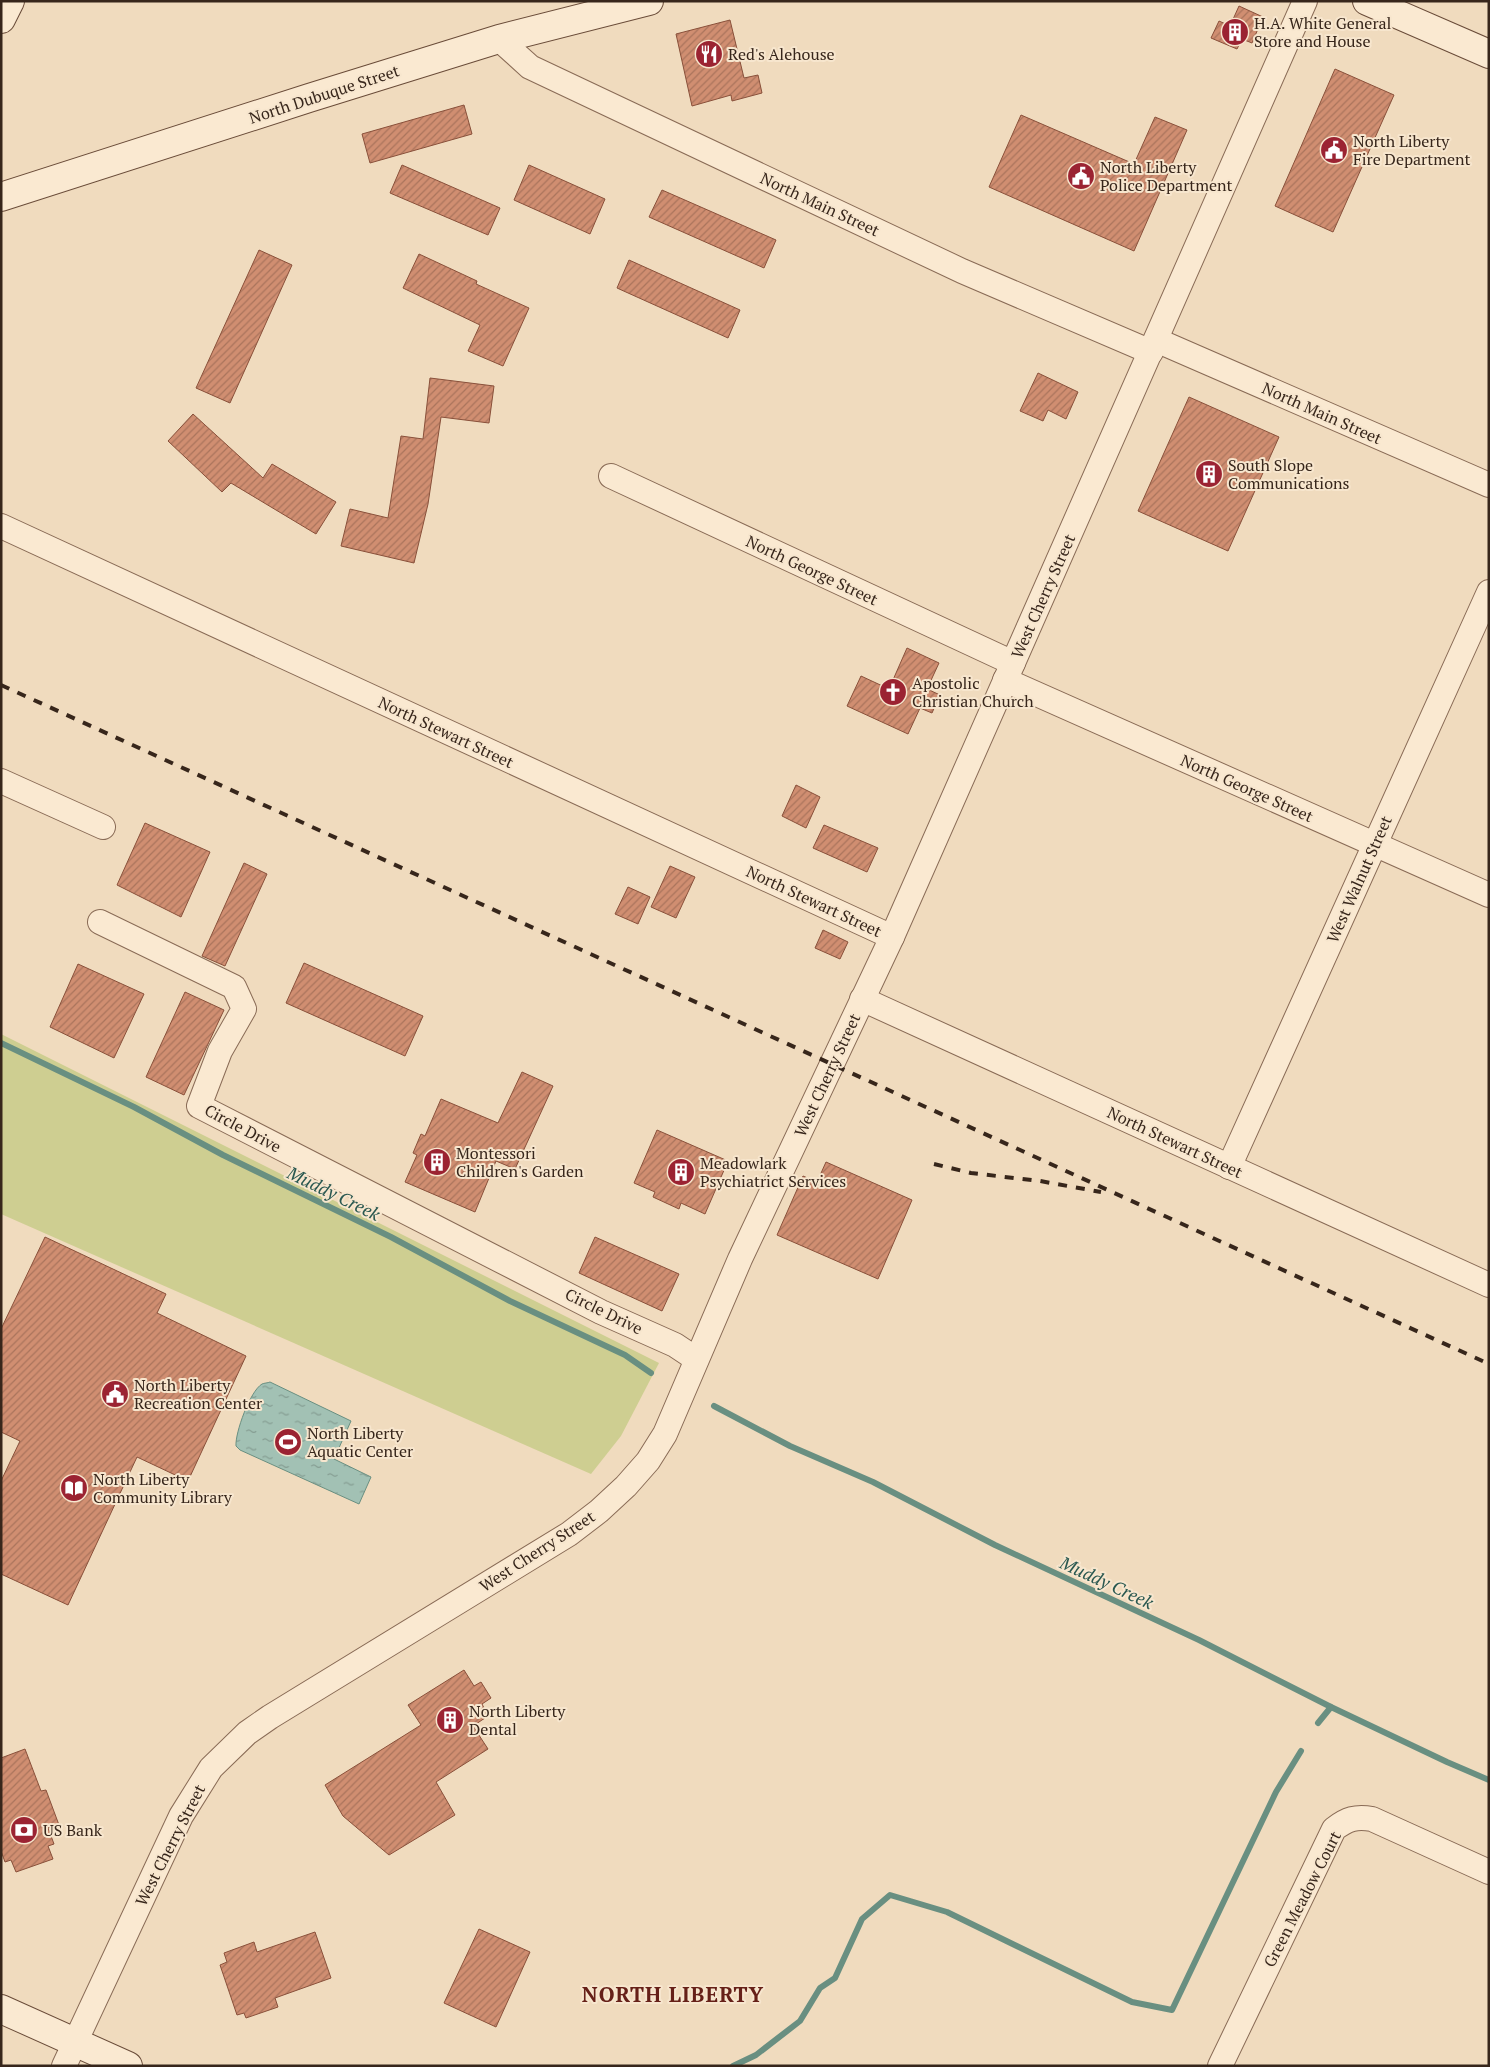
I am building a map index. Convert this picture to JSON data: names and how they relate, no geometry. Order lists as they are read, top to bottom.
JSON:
{
  "streets": {
    "main road": ["North Dubuque Street"],
    "street": [
      "North Main Street",
      "North George Street",
      "West Cherry Street",
      "North Stewart Street",
      "West Walnut Street",
      "Circle Drive",
      "Green Meadow Court"
    ]
  },
  "crossings": [
    ["North Dubuque Street", "North Main Street"],
    ["North Main Street", "West Cherry Street"],
    ["North George Street", "West Cherry Street"],
    ["North George Street", "West Walnut Street"],
    ["West Cherry Street", "North Stewart Street"],
    ["West Cherry Street", "Circle Drive"],
    ["North Stewart Street", "West Walnut Street"]
  ],
  "districts": ["NORTH LIBERTY"],
  "water": ["Muddy Creek"],
  "places": {
    "building": [
      "H.A. White General Store and House",
      "South Slope Communications",
      "Montessori Children's Garden",
      "Meadowlark Psychiatrict Services",
      "North Liberty Dental"
    ],
    "restaurant": ["Red's Alehouse"],
    "public building": ["North Liberty Fire Department", "North Liberty Police Department", "North Liberty Recreation Center"],
    "church": ["Apostolic Christian Church"],
    "sports": ["North Liberty Aquatic Center"],
    "library": ["North Liberty Community Library"],
    "bank": ["US Bank"]
  }
}
